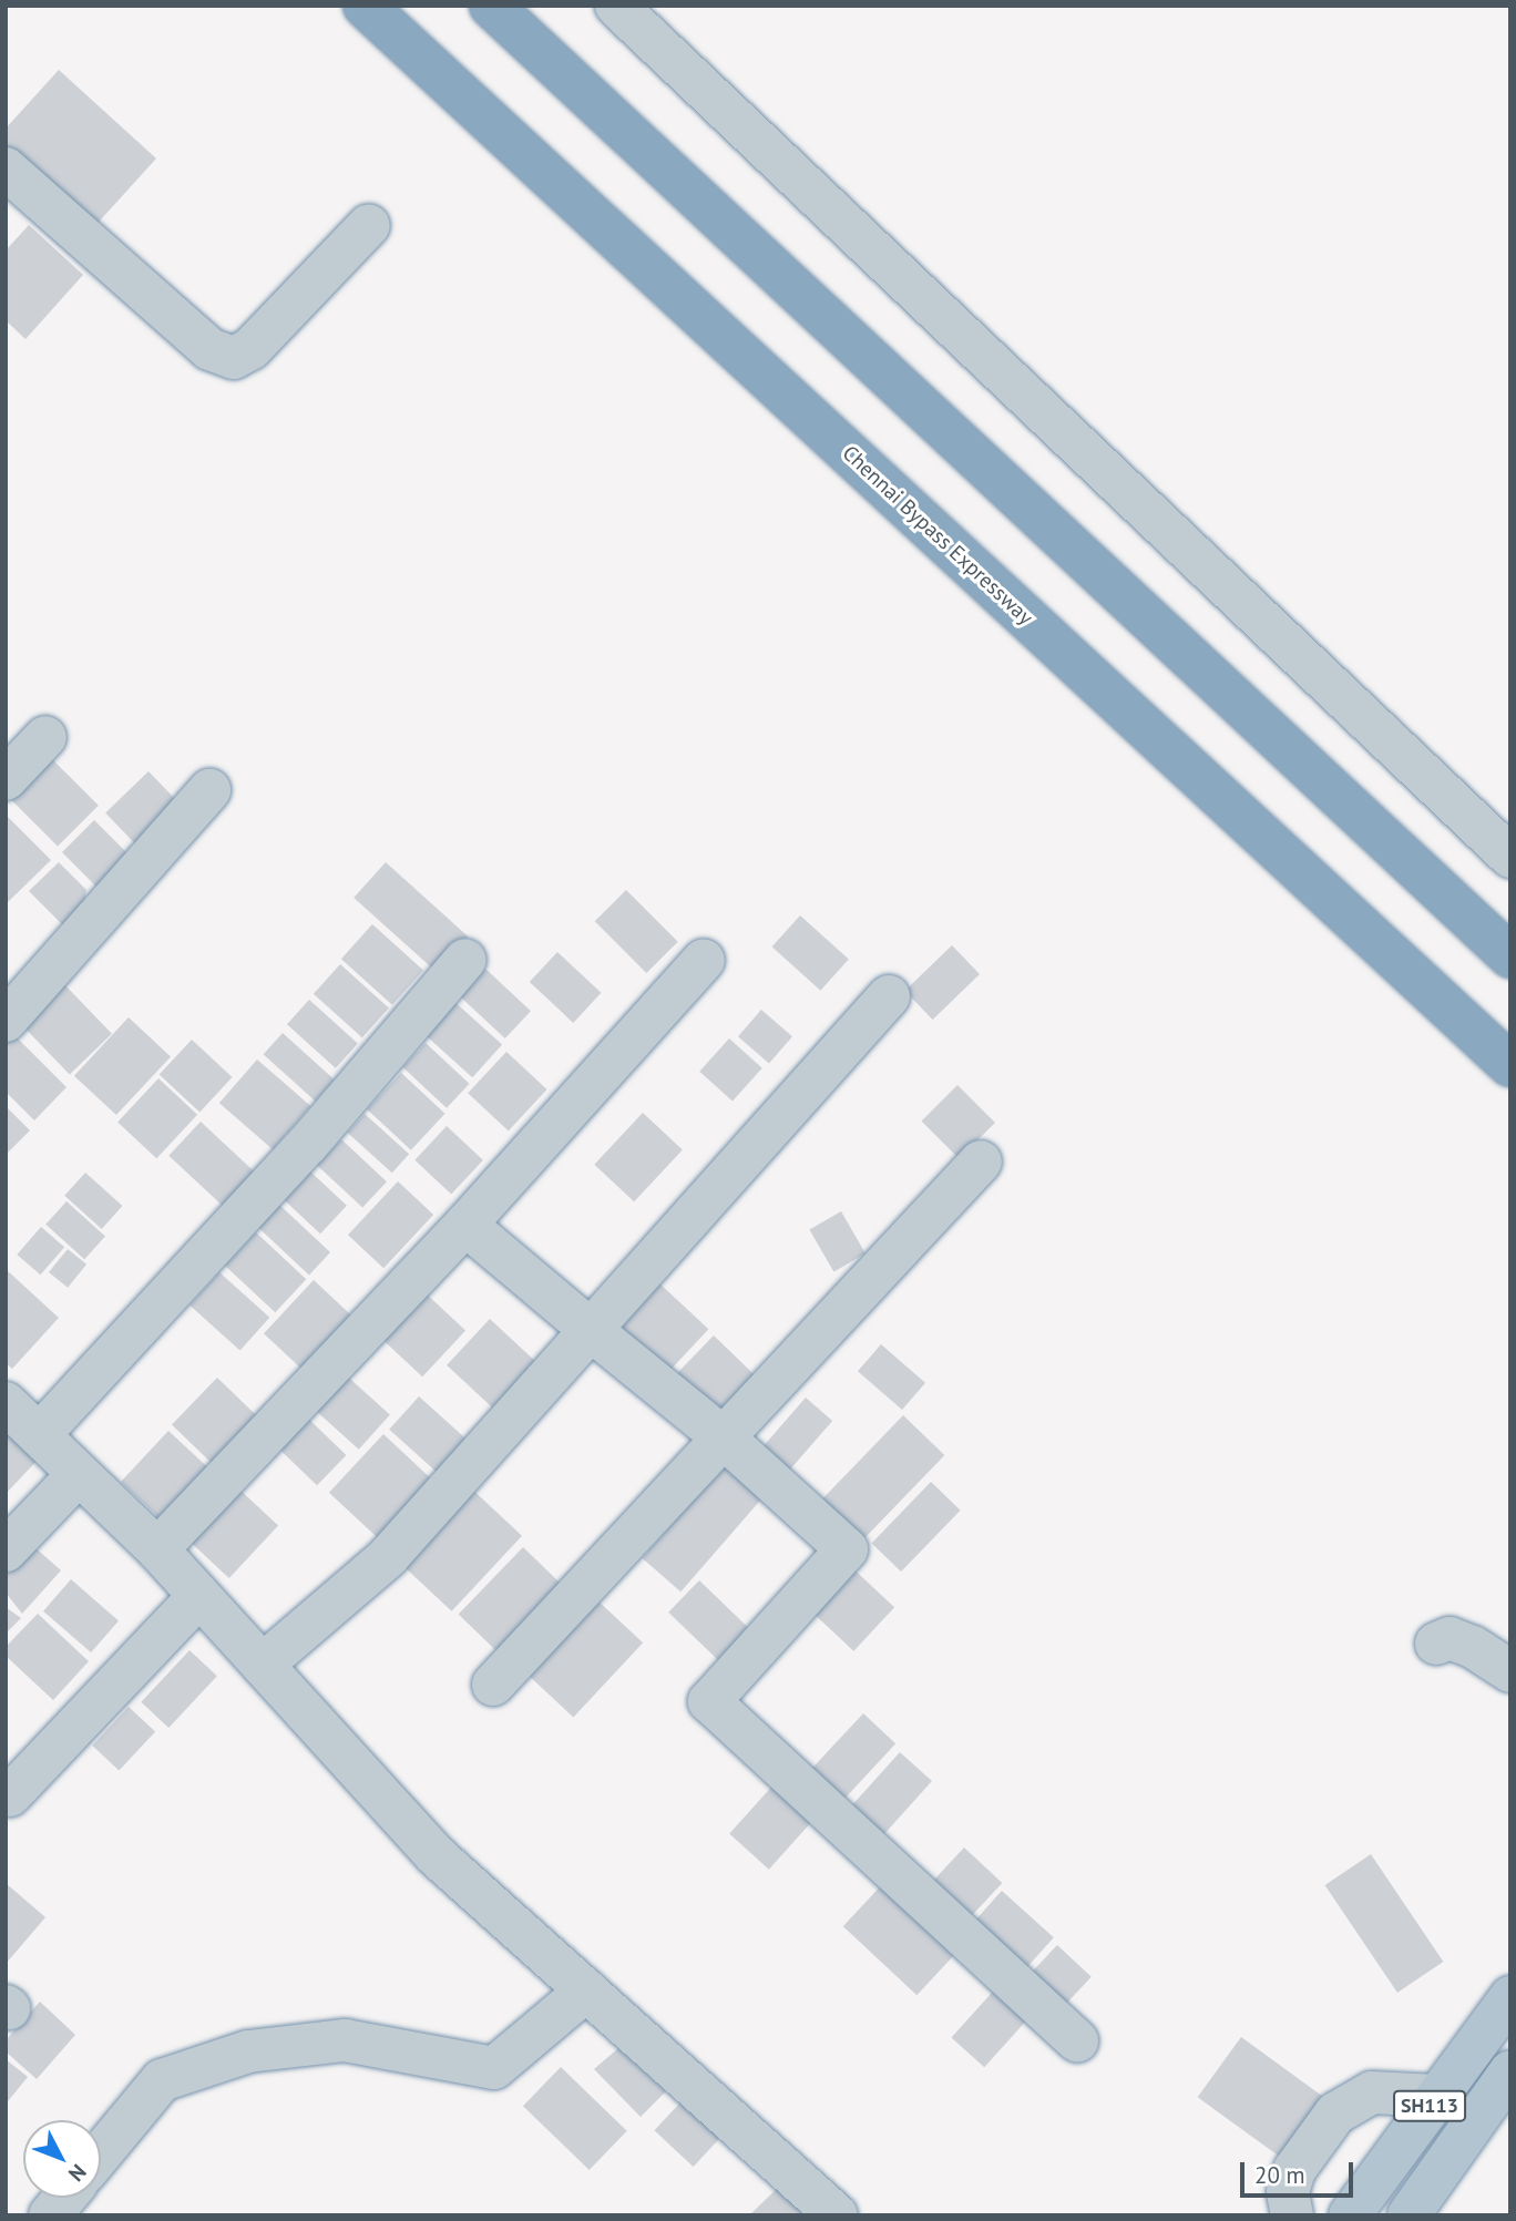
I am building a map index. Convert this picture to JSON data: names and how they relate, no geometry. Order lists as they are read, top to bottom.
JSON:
{
  "streets": {
    "highway": ["Chennai Bypass Expressway"],
    "main road": ["SH113"]
  },
  "scale_bar": "20 m",
  "north": "bottom right"
}
